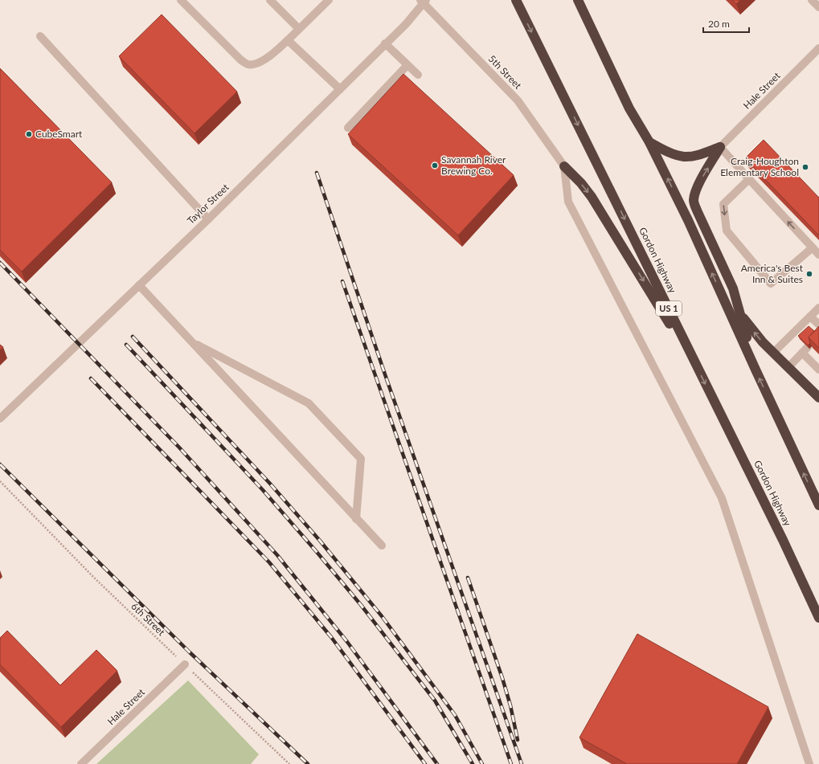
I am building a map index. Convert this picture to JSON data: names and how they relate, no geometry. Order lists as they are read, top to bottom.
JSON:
{
  "streets": {
    "highway": ["Gordon Highway", "US 1"],
    "street": ["5th Street", "Hale Street", "Taylor Street"],
    "path": ["6th Street"]
  },
  "crossings": [
    ["5th Street", "Taylor Street"],
    ["Hale Street", "6th Street"]
  ],
  "places": [
    "CubeSmart",
    "Savannah River Brewing Co.",
    "Craig-Houghton Elementary School",
    "America's Best Inn & Suites"
  ],
  "scale_bar": "20 m"
}
